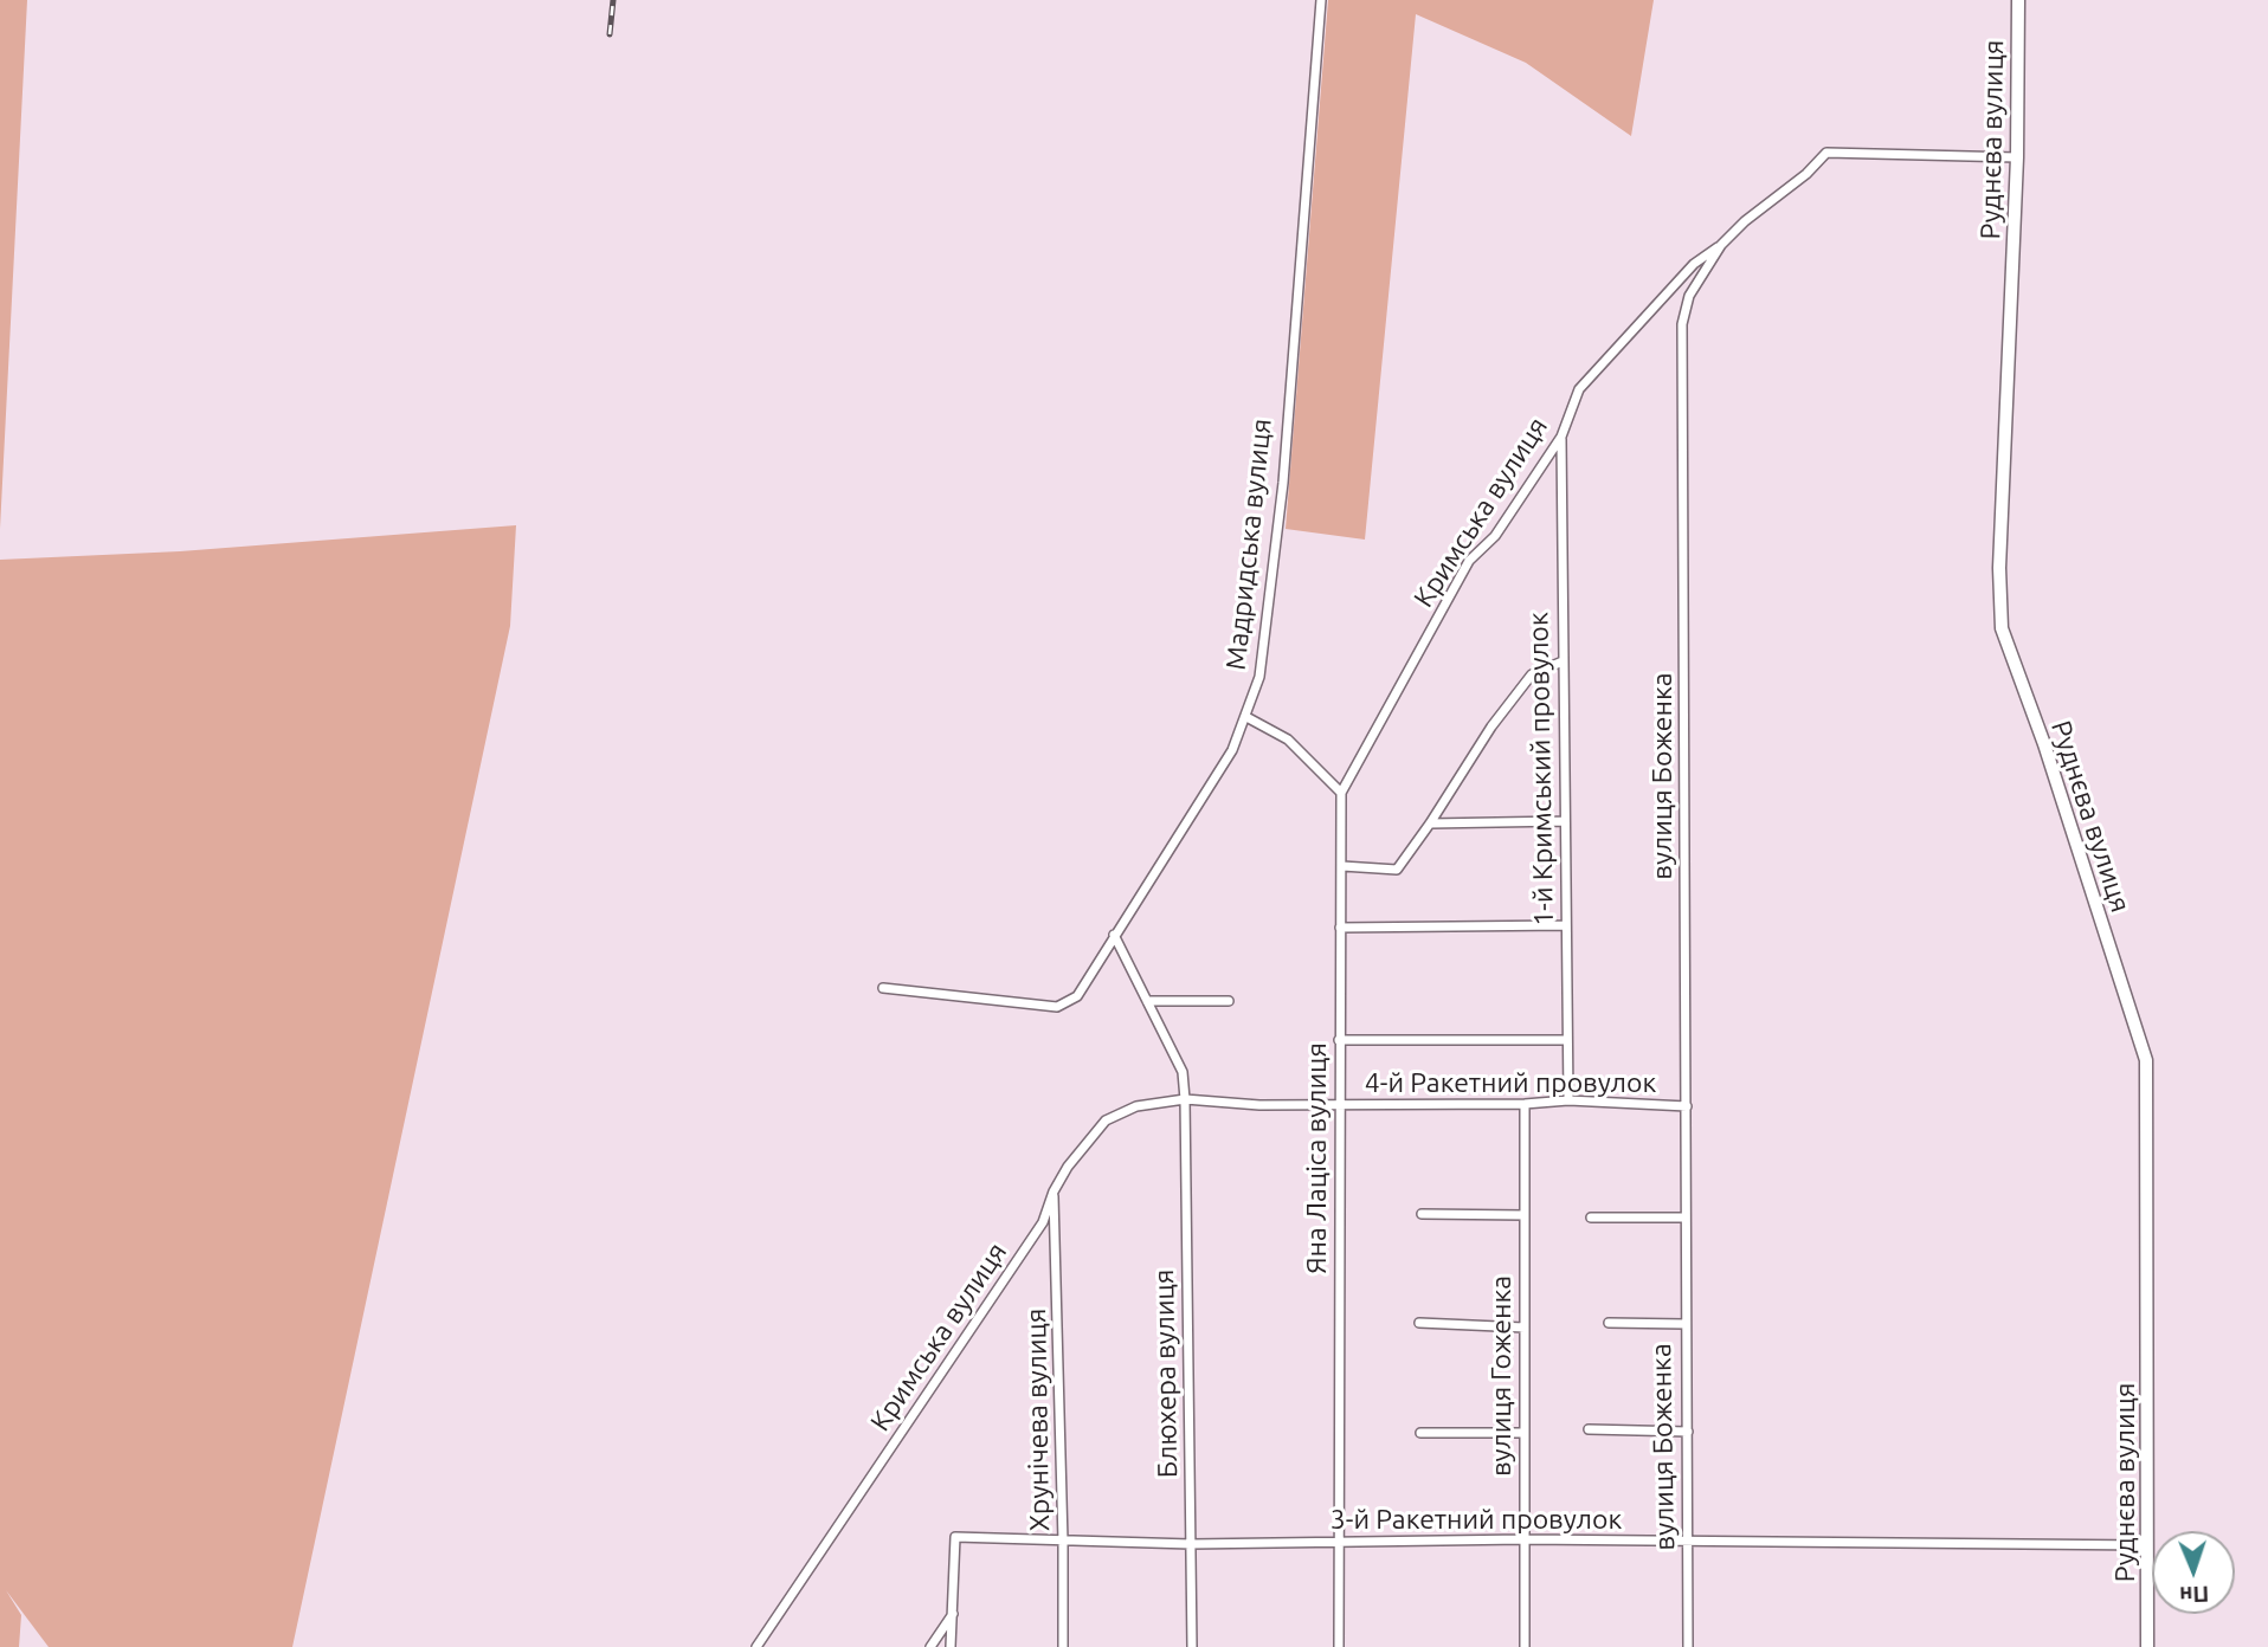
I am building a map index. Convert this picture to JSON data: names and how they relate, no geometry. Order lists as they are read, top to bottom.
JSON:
{
  "streets": {
    "street": [
      "Руднєва вулиця",
      "Кримська вулиця",
      "Мадридська вулиця",
      "1-й Кримський провулок",
      "вулиця Боженка",
      "4-й Ракетний провулок",
      "Яна Лаціса вулиця",
      "Блюхера вулиця",
      "вулиця Гоженка",
      "Хрунічева вулиця",
      "3-й Ракетний провулок"
    ]
  },
  "crossings": [
    ["Руднєва вулиця", "вулиця Боженка"],
    ["Руднєва вулиця", "3-й Ракетний провулок"],
    ["Кримська вулиця", "1-й Кримський провулок"],
    ["Кримська вулиця", "вулиця Боженка"],
    ["Кримська вулиця", "4-й Ракетний провулок"],
    ["Кримська вулиця", "Яна Лаціса вулиця"],
    ["Кримська вулиця", "Блюхера вулиця"],
    ["Кримська вулиця", "Хрунічева вулиця"],
    ["Мадридська вулиця", "Блюхера вулиця"],
    ["1-й Кримський провулок", "4-й Ракетний провулок"],
    ["вулиця Боженка", "4-й Ракетний провулок"],
    ["вулиця Боженка", "3-й Ракетний провулок"],
    ["4-й Ракетний провулок", "Яна Лаціса вулиця"],
    ["4-й Ракетний провулок", "Блюхера вулиця"],
    ["4-й Ракетний провулок", "вулиця Гоженка"],
    ["Яна Лаціса вулиця", "3-й Ракетний провулок"],
    ["Блюхера вулиця", "3-й Ракетний провулок"],
    ["вулиця Гоженка", "3-й Ракетний провулок"],
    ["Хрунічева вулиця", "3-й Ракетний провулок"]
  ],
  "north": "bottom"
}
